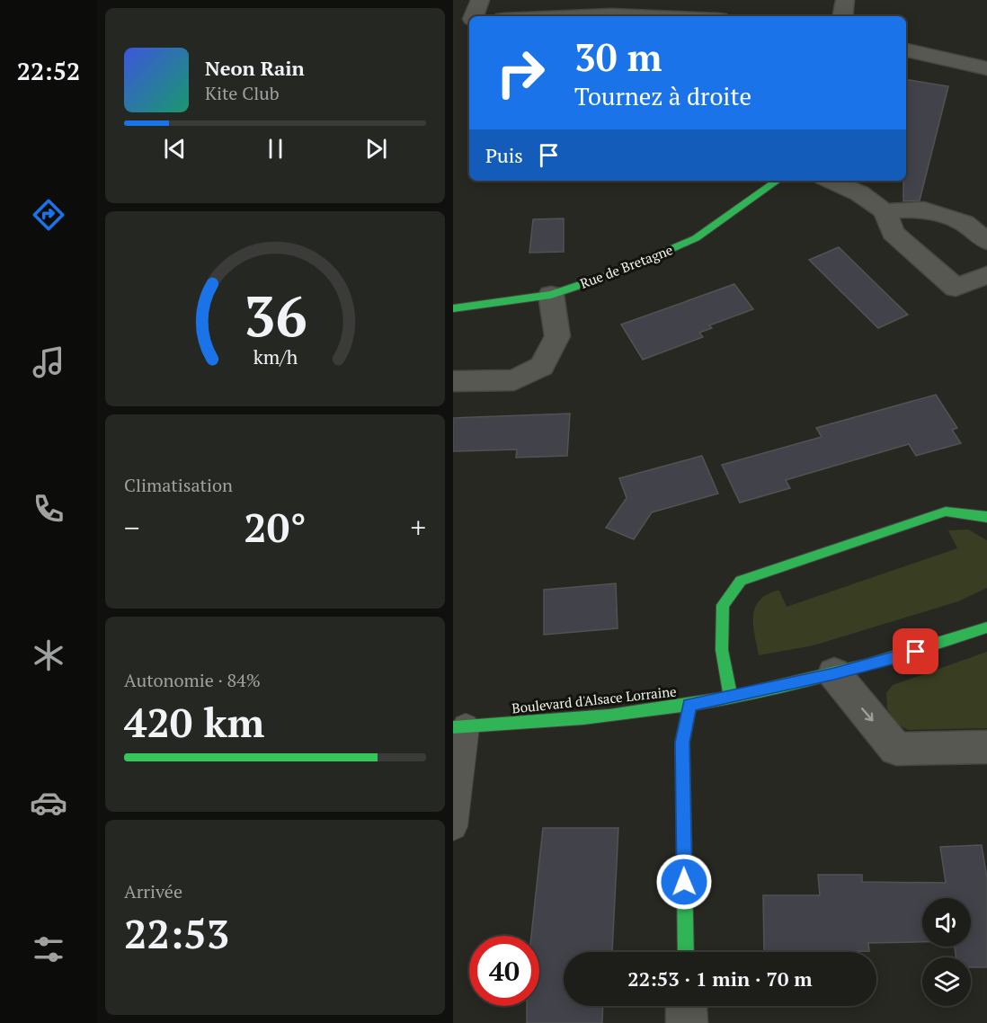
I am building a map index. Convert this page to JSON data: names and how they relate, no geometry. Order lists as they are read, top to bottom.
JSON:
{
  "streets": {
    "street": ["Rue de Bretagne", "Boulevard d'Alsace Lorraine"]
  },
  "page": {
    "tabs": "22:52",
    "turn": ["30 m", "Tournez à droite"],
    "song": ["Neon Rain", "Kite Club"],
    "then": "Puis",
    "tile": [
      "Climatisation",
      ["Autonomie · 84%", "420 km"],
      ["Arrivée", "22:53"]
    ],
    "heat": ["−", "20°", "+"],
    "limit": "40",
    "trip": "22:53 · 1 min · 70 m",
    "gauge": ["36", "km/h"]
  }
}
